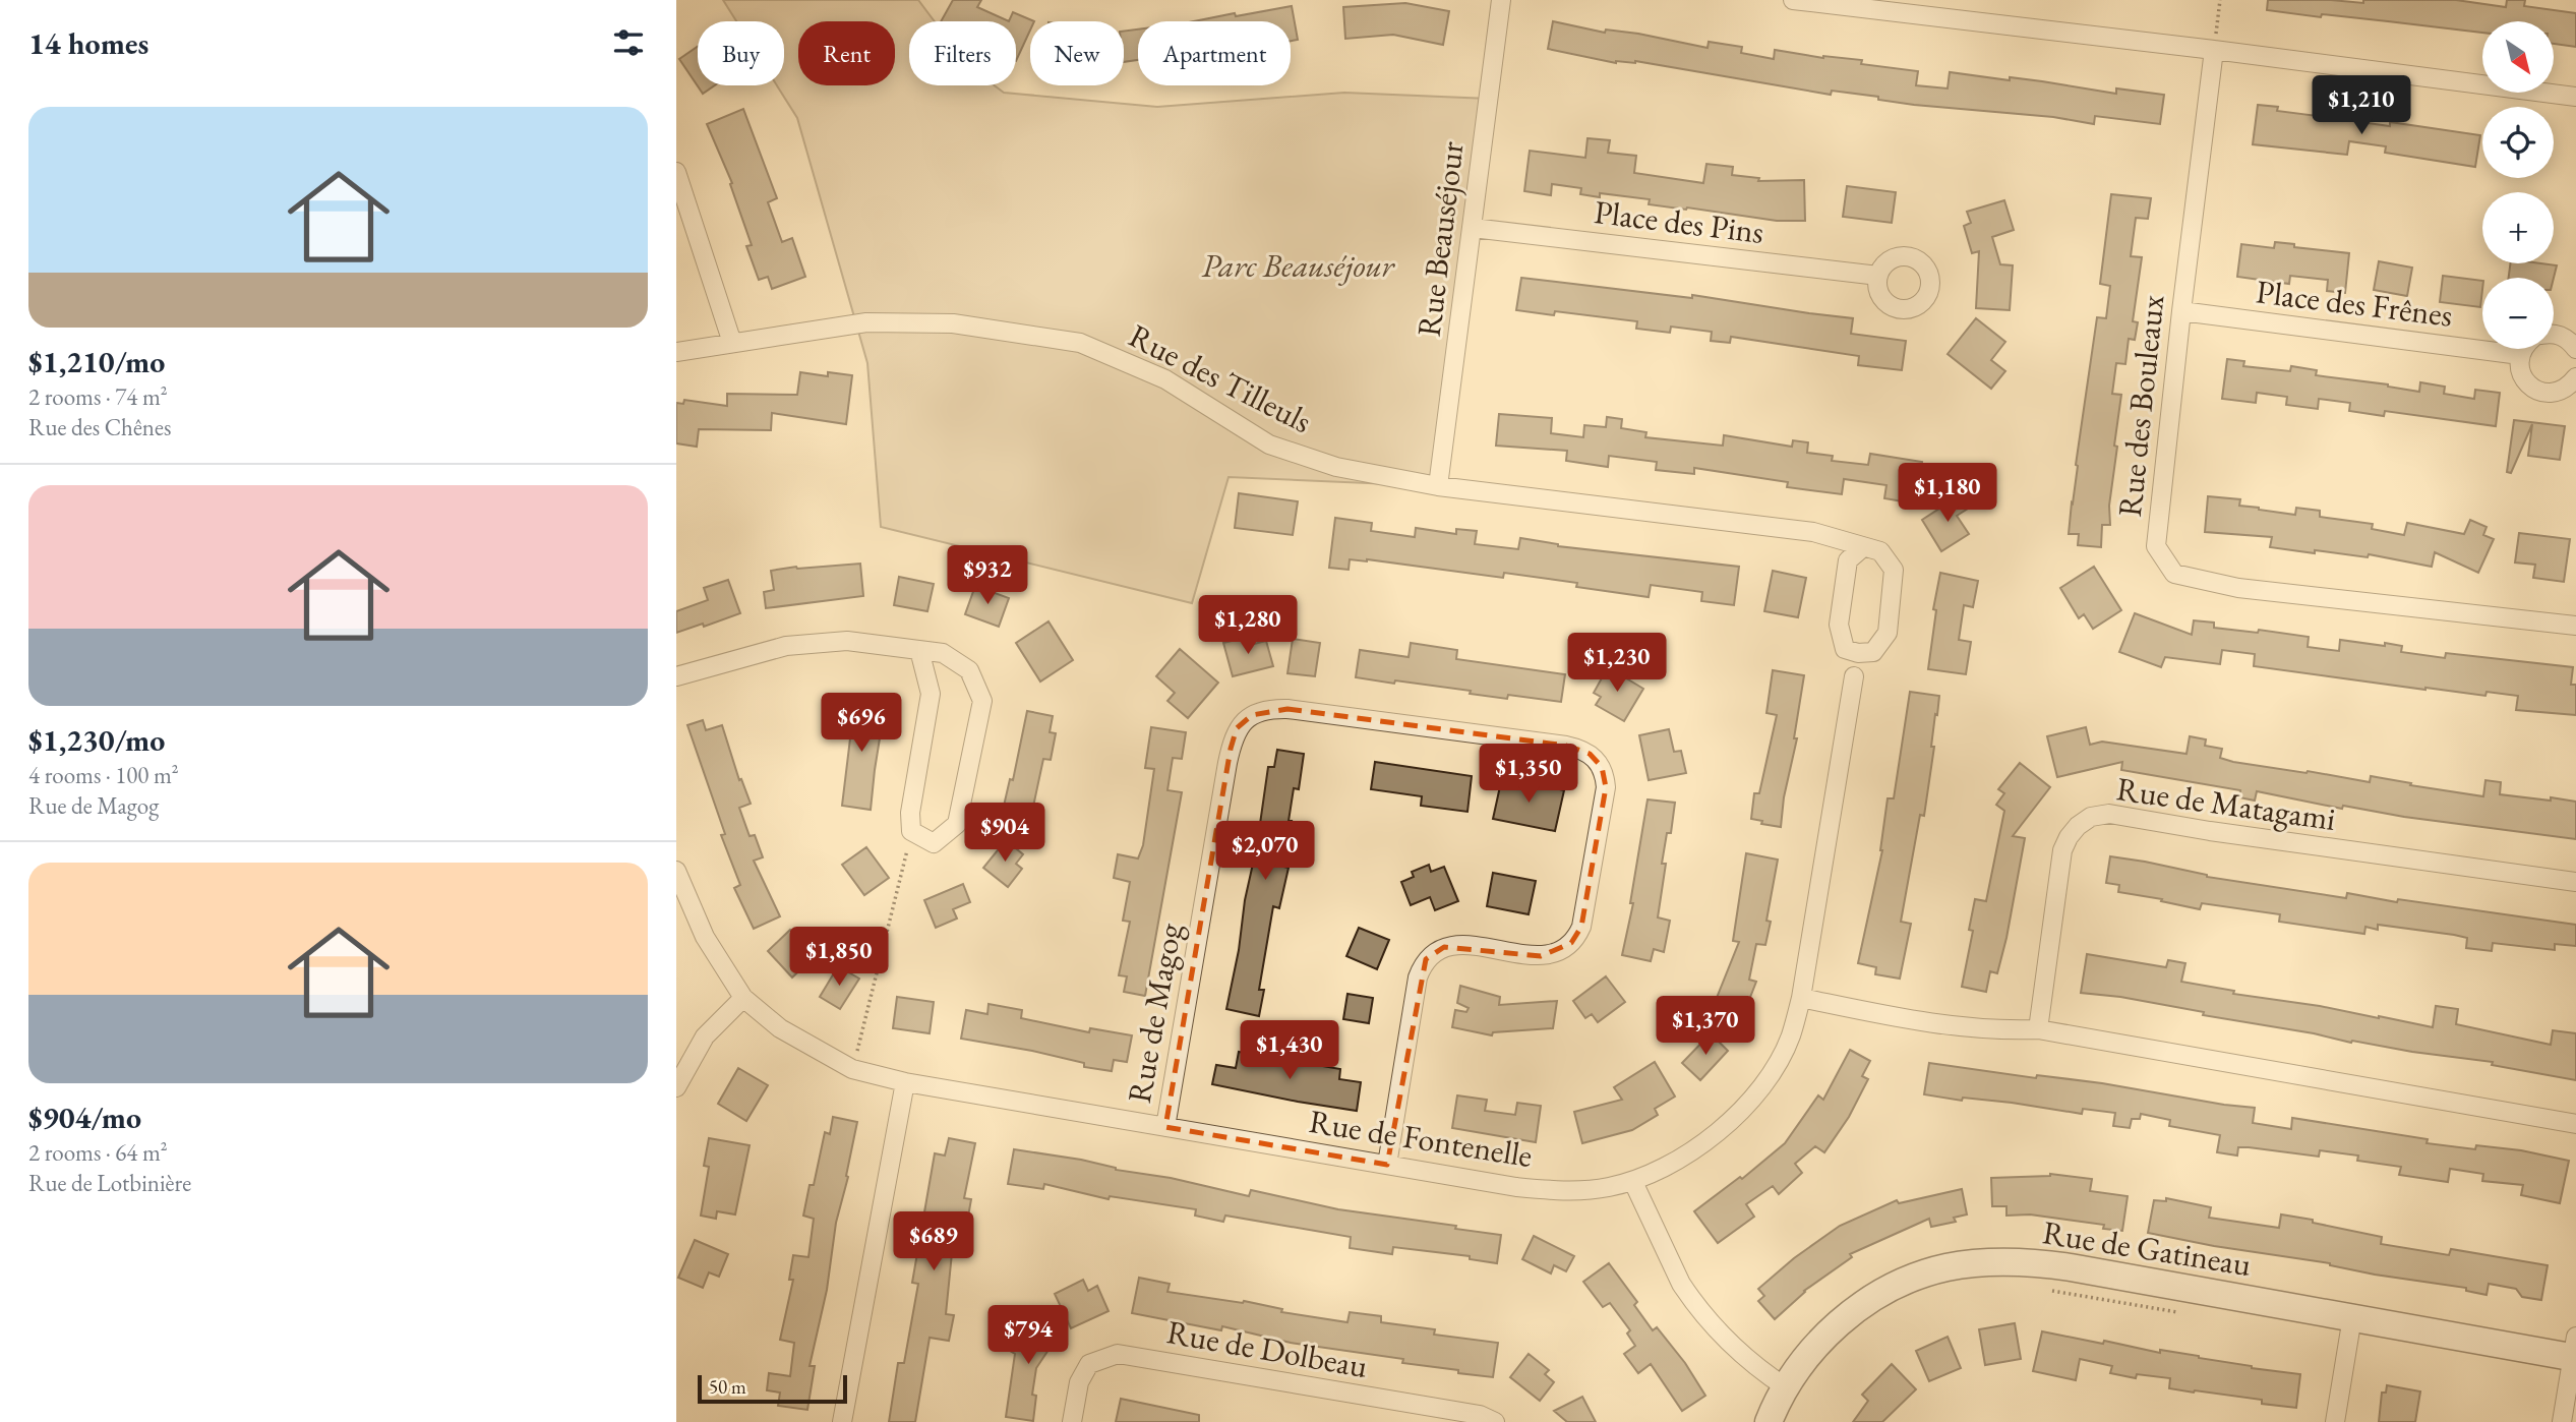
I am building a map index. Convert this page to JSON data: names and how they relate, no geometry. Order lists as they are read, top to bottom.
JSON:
{
  "streets": {
    "street": [
      "Place des Pins",
      "Rue Beauséjour",
      "Place des Frênes",
      "Rue des Tilleuls",
      "Rue des Bouleaux",
      "Rue de Matagami",
      "Rue de Magog",
      "Rue de Fontenelle",
      "Rue de Gatineau",
      "Rue de Dolbeau"
    ]
  },
  "crossings": [
    ["Place des Pins", "Rue Beauséjour"],
    ["Rue Beauséjour", "Rue des Tilleuls"],
    ["Place des Frênes", "Rue des Bouleaux"],
    ["Rue de Magog", "Rue de Fontenelle"]
  ],
  "parks": ["Parc Beauséjour"],
  "scale_bar": "50 m",
  "north": "bottom right",
  "page": {
    "heading": "14 homes",
    "map_buttons": ["+", "−"],
    "chip": [
      "Buy",
      "Rent",
      "Filters",
      "New",
      "Apartment"
    ],
    "price": [
      "$1,210",
      "$1,180",
      "$932",
      "$1,280",
      "$1,230",
      "$696",
      "$1,350",
      "$904",
      "$2,070",
      "$1,850",
      "$1,370",
      "$1,430",
      "$689",
      "$794"
    ],
    "list": [
      {
        "name": "$1,210/mo",
        "note": "2 rooms · 74 m² · Rue des Chênes"
      },
      {
        "name": "$1,230/mo",
        "note": "4 rooms · 100 m² · Rue de Magog"
      },
      {
        "name": "$904/mo",
        "note": "2 rooms · 64 m² · Rue de Lotbinière"
      }
    ],
    "scale": "50 m"
  }
}
